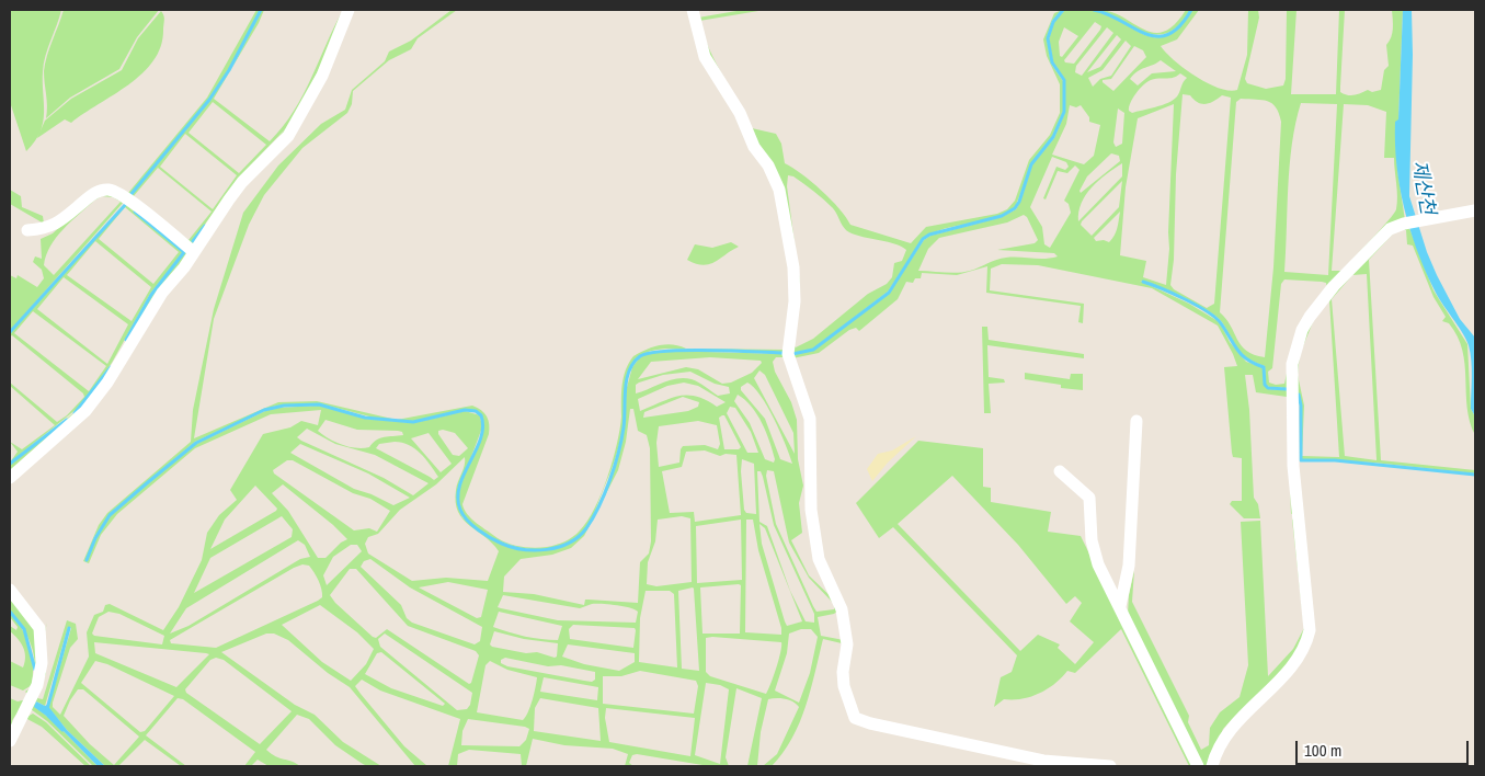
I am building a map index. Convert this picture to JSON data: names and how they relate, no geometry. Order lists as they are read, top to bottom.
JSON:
{
  "water": ["제산천"],
  "scale_bar": "100 m"
}
